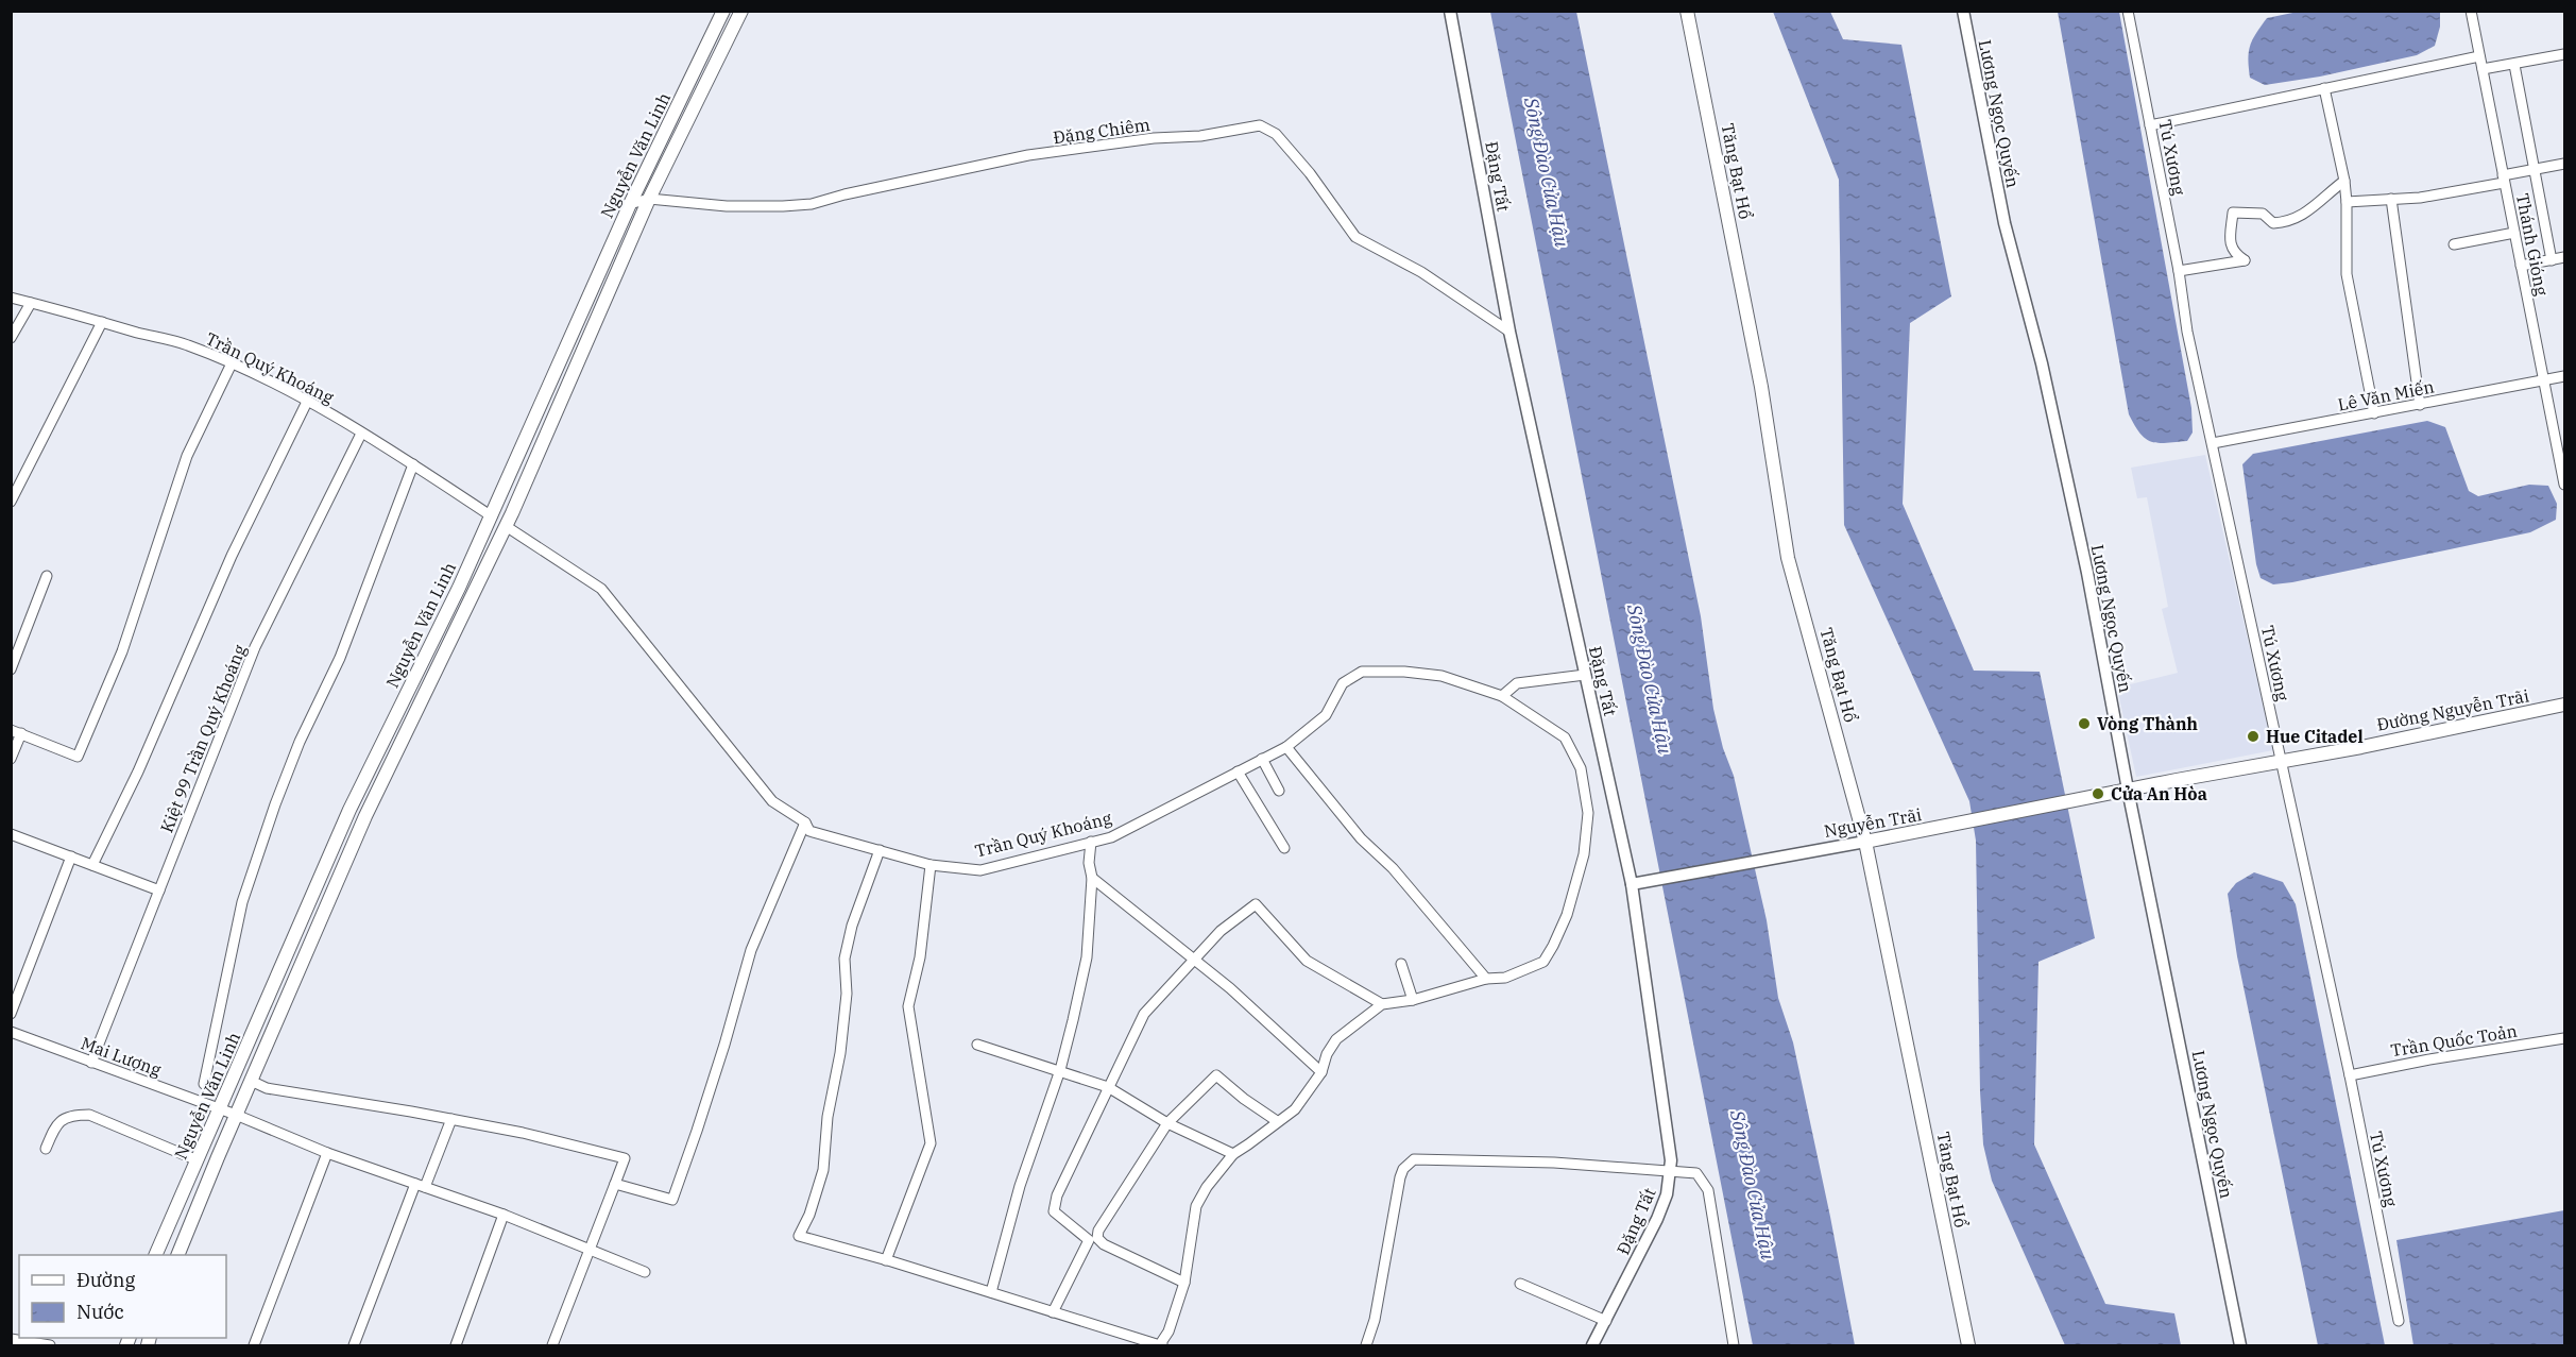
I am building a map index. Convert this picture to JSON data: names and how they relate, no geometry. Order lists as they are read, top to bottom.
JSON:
{
  "streets": {
    "main road": [
      "Nguyễn Văn Linh",
      "Tăng Bạt Hổ",
      "Đường Nguyễn Trãi",
      "Nguyễn Trãi"
    ],
    "street": [
      "Lương Ngọc Quyến",
      "Đặng Chiêm",
      "Tú Xương",
      "Đặng Tất",
      "Thánh Gióng",
      "Trần Quý Khoáng",
      "Lê Văn Miến",
      "Kiệt 99 Trần Quý Khoáng",
      "Trần Quốc Toản",
      "Mai Lượng"
    ]
  },
  "crossings": [
    ["Lương Ngọc Quyến", "Đường Nguyễn Trãi"],
    ["Đặng Chiêm", "Nguyễn Văn Linh"],
    ["Đặng Chiêm", "Đặng Tất"],
    ["Nguyễn Văn Linh", "Trần Quý Khoáng"],
    ["Nguyễn Văn Linh", "Mai Lượng"],
    ["Tú Xương", "Lê Văn Miến"],
    ["Tú Xương", "Đường Nguyễn Trãi"],
    ["Tú Xương", "Trần Quốc Toản"],
    ["Tăng Bạt Hổ", "Nguyễn Trãi"],
    ["Đặng Tất", "Nguyễn Trãi"],
    ["Thánh Gióng", "Lê Văn Miến"],
    ["Trần Quý Khoáng", "Kiệt 99 Trần Quý Khoáng"],
    ["Đường Nguyễn Trãi", "Nguyễn Trãi"],
    ["Kiệt 99 Trần Quý Khoáng", "Mai Lượng"]
  ],
  "water": ["Sông Đào Cửa Hậu"],
  "places": ["Vòng Thành", "Hue Citadel", "Cửa An Hòa"],
  "legend": ["Đường", "Nước"]
}
